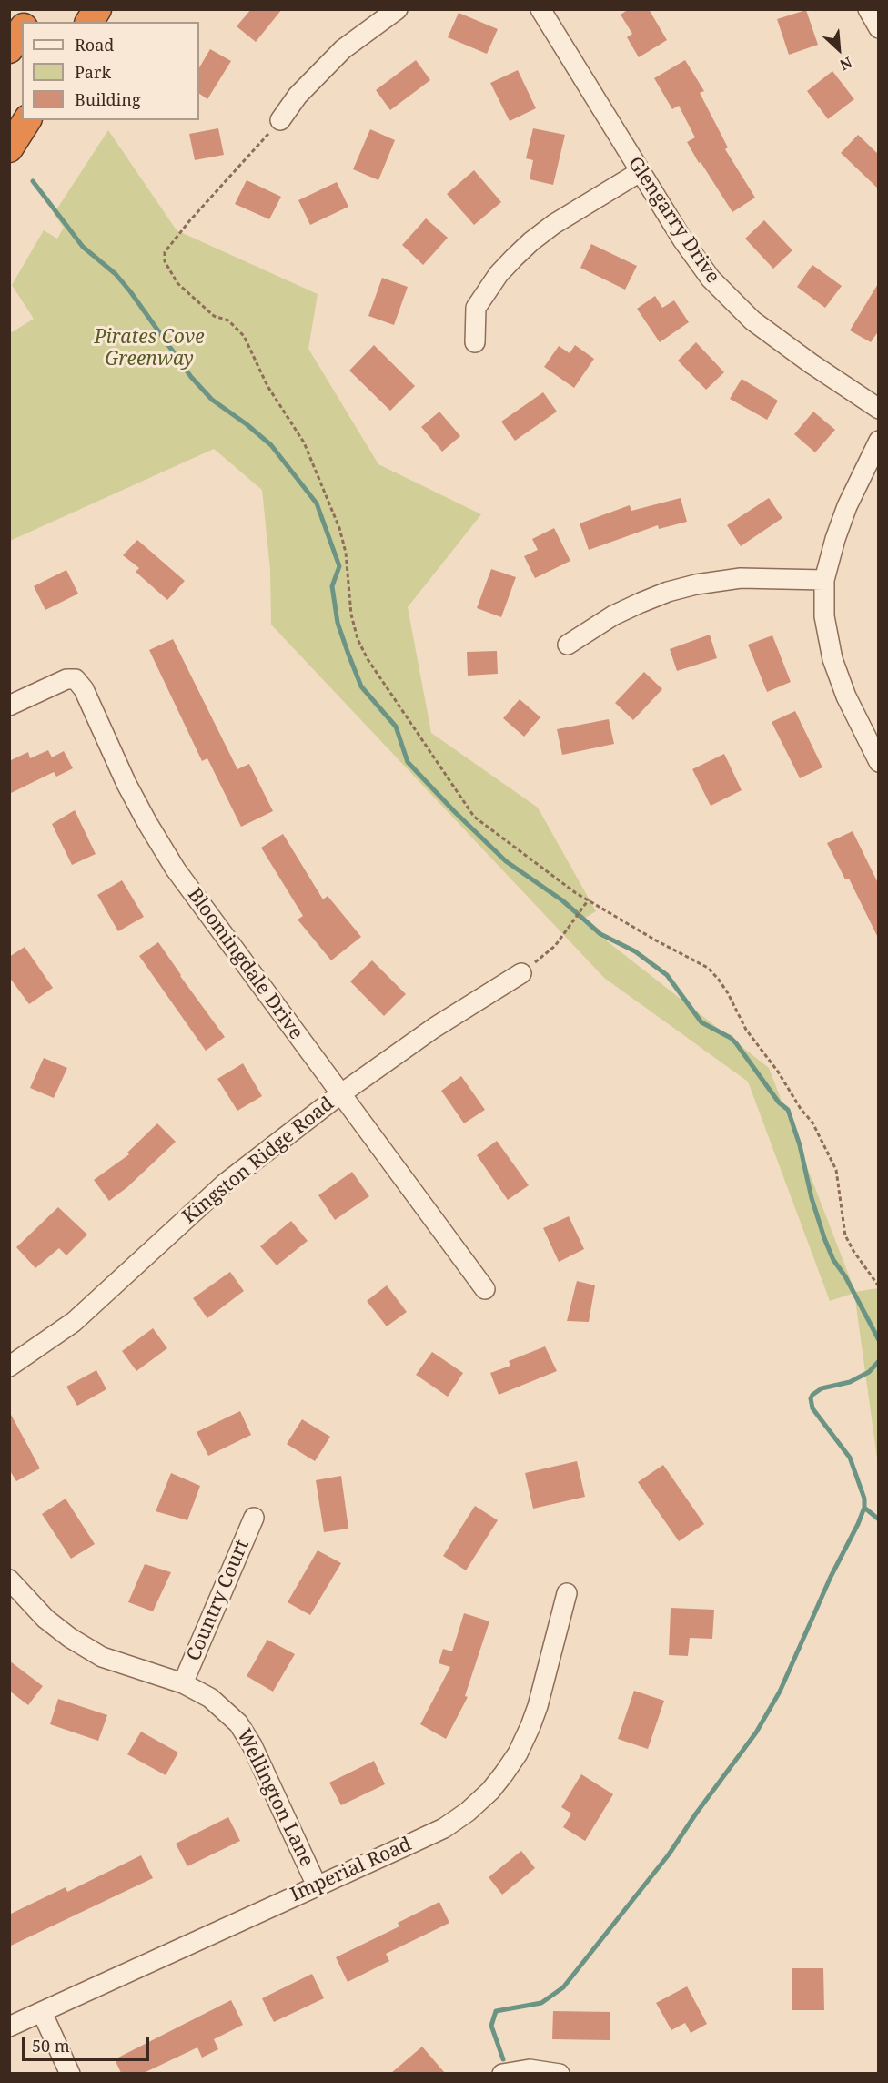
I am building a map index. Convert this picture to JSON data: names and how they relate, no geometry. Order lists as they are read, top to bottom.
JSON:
{
  "streets": {
    "street": [
      "Glengarry Drive",
      "Bloomingdale Drive",
      "Kingston Ridge Road",
      "Country Court",
      "Wellington Lane",
      "Imperial Road"
    ]
  },
  "crossings": [
    ["Bloomingdale Drive", "Kingston Ridge Road"],
    ["Country Court", "Wellington Lane"],
    ["Wellington Lane", "Imperial Road"]
  ],
  "parks": ["Pirates Cove Greenway"],
  "legend": ["Road", "Park", "Building"],
  "scale_bar": "50 m",
  "north": "bottom right"
}
